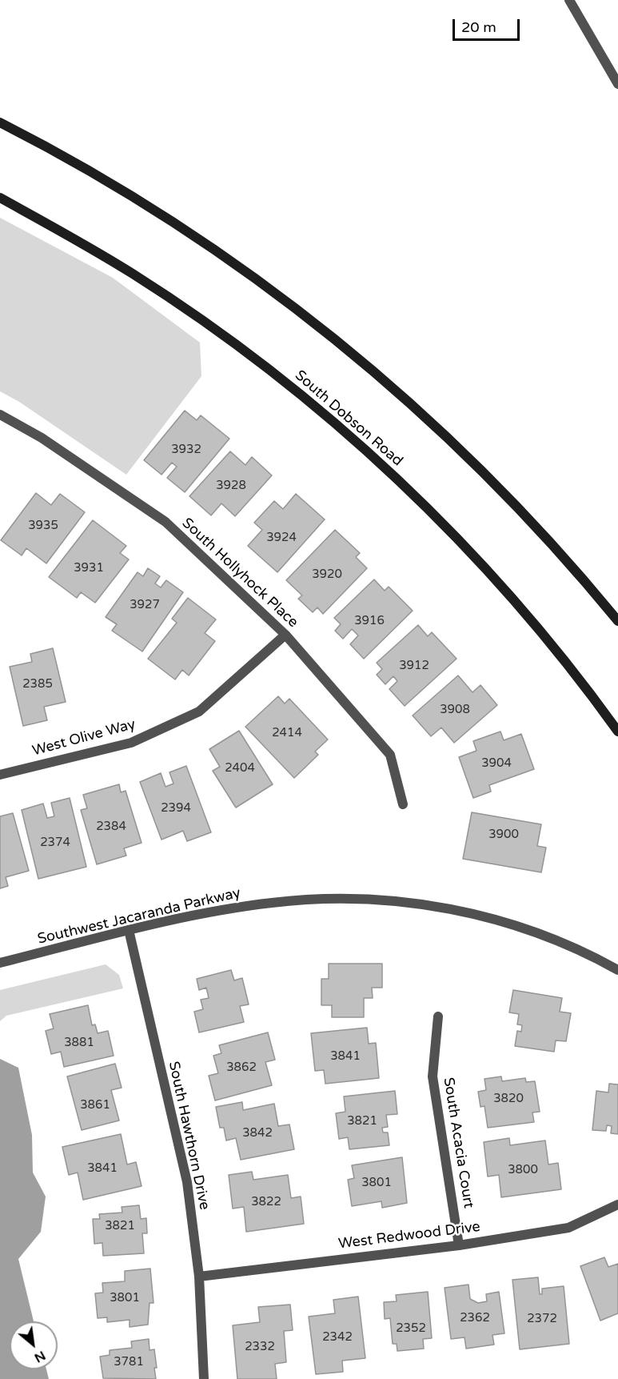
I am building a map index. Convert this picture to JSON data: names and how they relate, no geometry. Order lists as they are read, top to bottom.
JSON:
{
  "streets": {
    "main road": ["South Dobson Road"],
    "street": [
      "South Hollyhock Place",
      "West Olive Way",
      "Southwest Jacaranda Parkway",
      "South Hawthorn Drive",
      "South Acacia Court",
      "West Redwood Drive"
    ]
  },
  "crossings": [
    ["South Hollyhock Place", "West Olive Way"],
    ["Southwest Jacaranda Parkway", "South Hawthorn Drive"],
    ["South Hawthorn Drive", "West Redwood Drive"],
    ["South Acacia Court", "West Redwood Drive"]
  ],
  "house_numbers": [
    "3932",
    "3928",
    "3935",
    "3924",
    "3931",
    "3920",
    "3927",
    "3916",
    "3912",
    "2385",
    "3908",
    "2414",
    "3904",
    "2404",
    "2394",
    "2384",
    "3900",
    "2374",
    "3881",
    "3841",
    "3862",
    "3820",
    "3861",
    "3821",
    "3842",
    "3841",
    "3800",
    "3801",
    "3822",
    "3821",
    "3801",
    "2362",
    "2372",
    "2352",
    "2342",
    "2332",
    "3781"
  ],
  "scale_bar": "20 m",
  "north": "bottom right"
}
